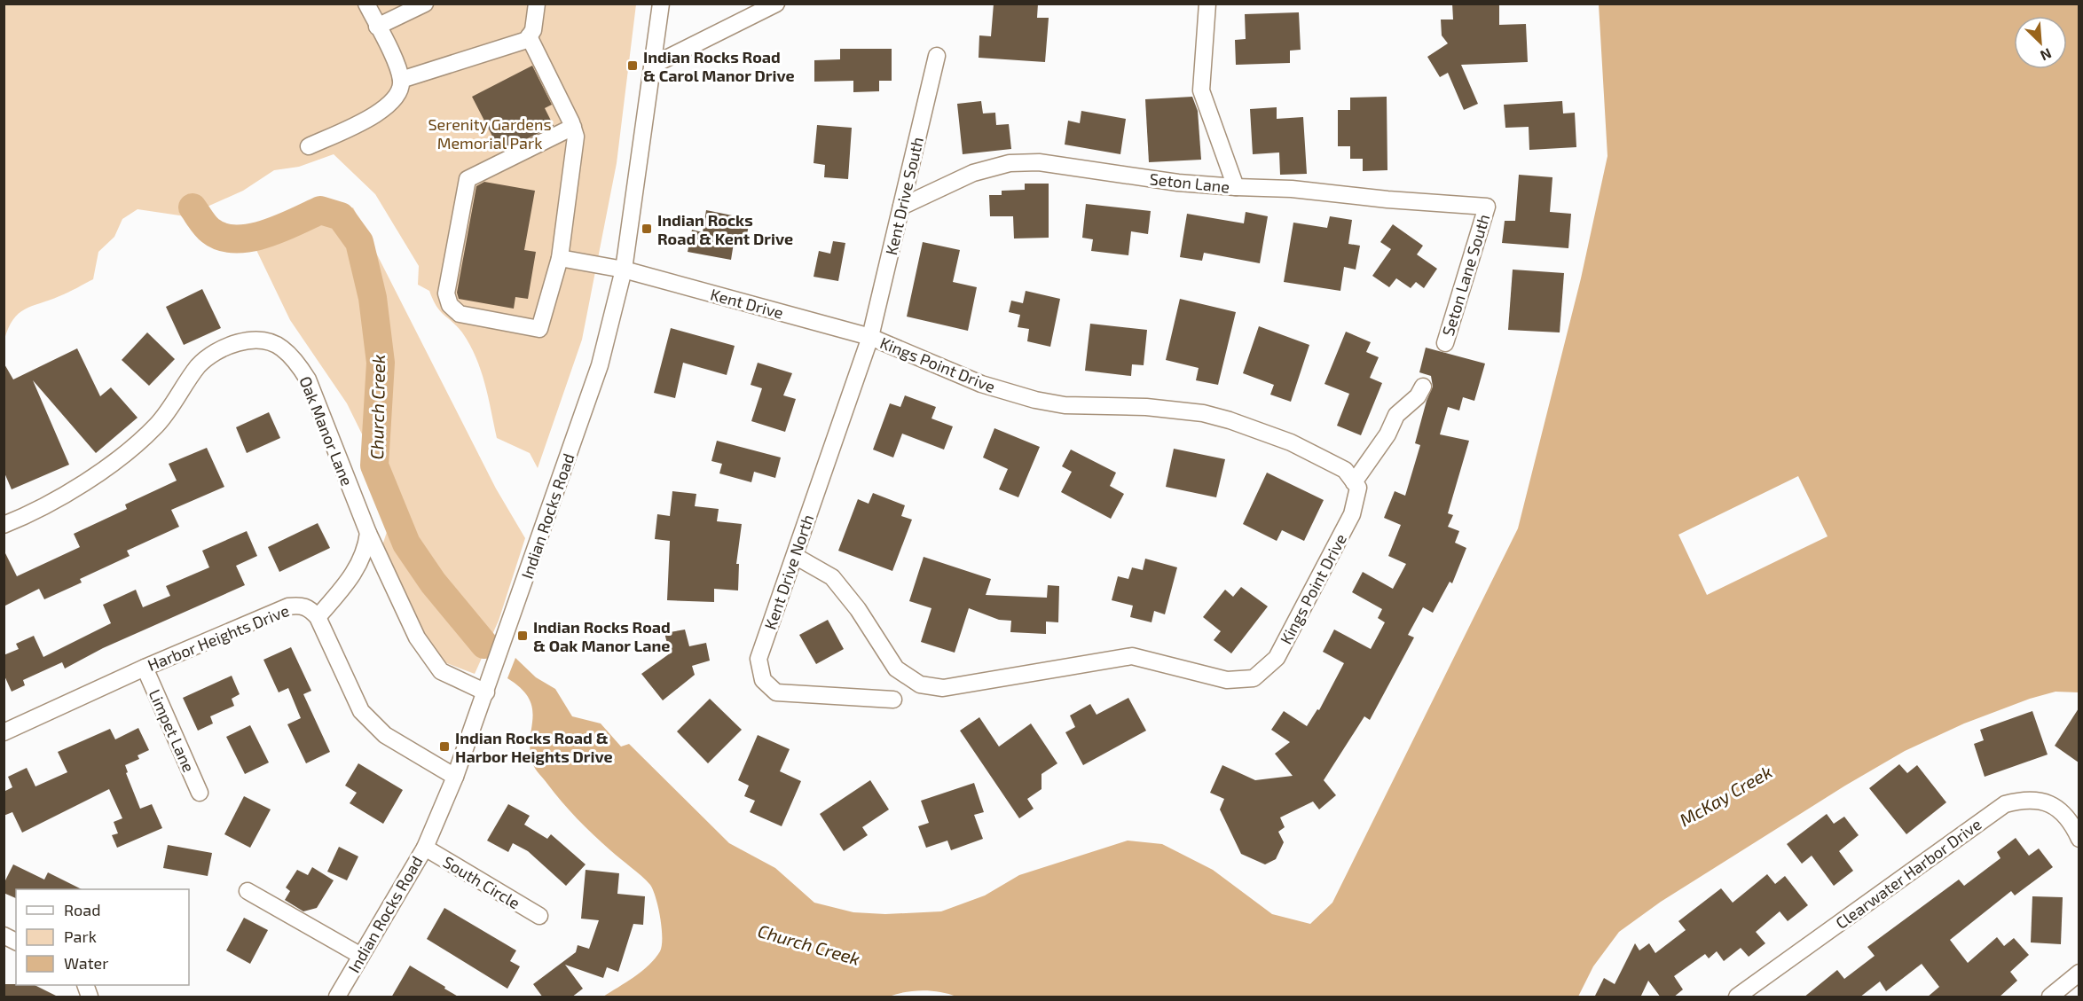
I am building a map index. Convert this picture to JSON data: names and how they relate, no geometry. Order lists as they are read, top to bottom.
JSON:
{
  "streets": {
    "street": [
      "Seton Lane",
      "Kent Drive South",
      "Seton Lane South",
      "Kent Drive",
      "Kings Point Drive",
      "Oak Manor Lane",
      "Indian Rocks Road",
      "Kent Drive North",
      "Harbor Heights Drive",
      "Limpet Lane",
      "Clearwater Harbor Drive",
      "South Circle"
    ]
  },
  "crossings": [
    ["Seton Lane", "Kent Drive South"],
    ["Seton Lane", "Seton Lane South"],
    ["Kent Drive South", "Kent Drive"],
    ["Kent Drive South", "Kings Point Drive"],
    ["Kent Drive South", "Kent Drive North"],
    ["Kent Drive", "Kings Point Drive"],
    ["Kent Drive", "Indian Rocks Road"],
    ["Kent Drive", "Kent Drive North"],
    ["Kings Point Drive", "Kent Drive North"],
    ["Oak Manor Lane", "Indian Rocks Road"],
    ["Indian Rocks Road", "South Circle"],
    ["Harbor Heights Drive", "Limpet Lane"]
  ],
  "water": ["Church Creek", "McKay Creek"],
  "parks": ["Serenity Gardens Memorial Park"],
  "places": {
    "transit": [
      "Indian Rocks Road & Carol Manor Drive",
      "Indian Rocks Road & Kent Drive",
      "Indian Rocks Road & Oak Manor Lane",
      "Indian Rocks Road & Harbor Heights Drive"
    ]
  },
  "legend": ["Road", "Park", "Water"],
  "north": "bottom right"
}
